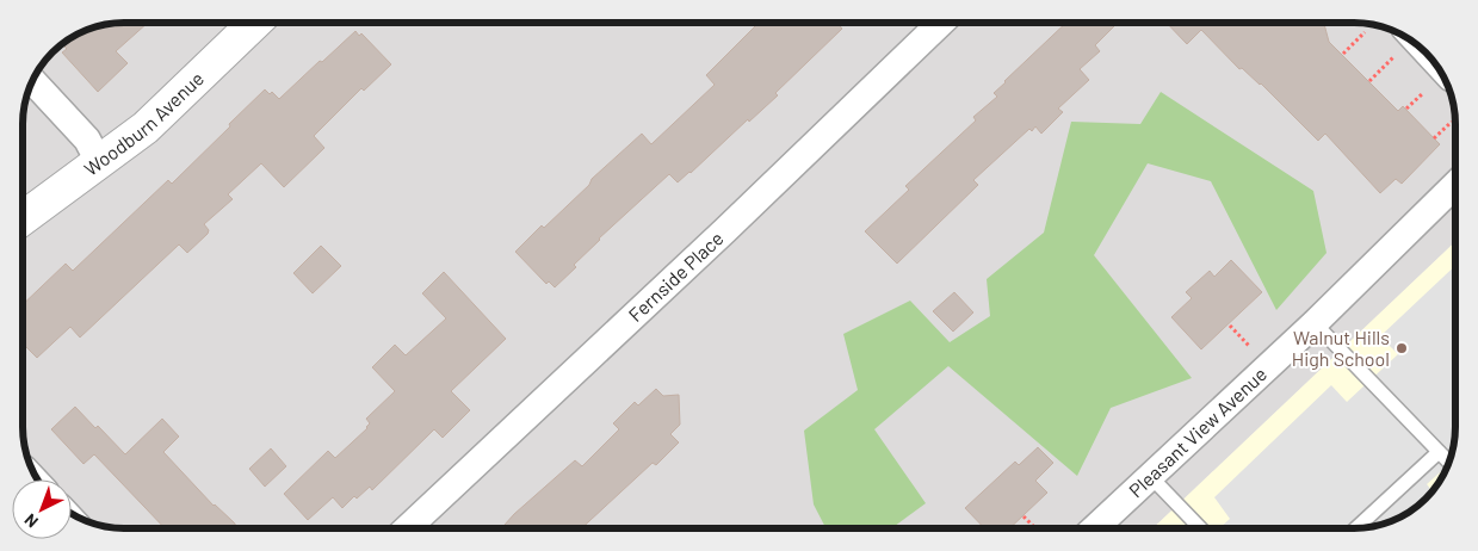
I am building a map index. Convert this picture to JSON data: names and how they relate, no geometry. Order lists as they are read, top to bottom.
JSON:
{
  "streets": {
    "street": ["Woodburn Avenue", "Fernside Place", "Pleasant View Avenue"]
  },
  "places": ["Walnut Hills High School"],
  "north": "bottom left"
}
